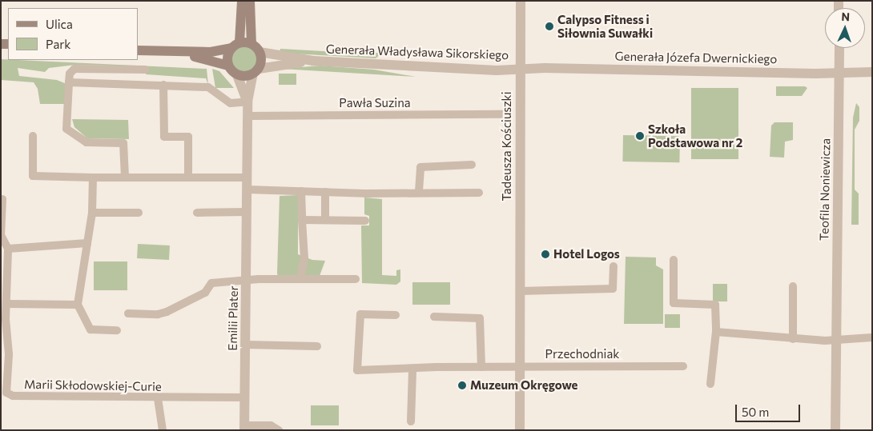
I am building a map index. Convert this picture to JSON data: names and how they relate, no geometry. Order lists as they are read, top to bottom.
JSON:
{
  "streets": {
    "street": [
      "Generała Władysława Sikorskiego",
      "Generała Józefa Dwernickiego",
      "Pawła Suzina",
      "Tadeusza Kościuszki",
      "Teofila Noniewicza",
      "Emilii Plater",
      "Przechodniak",
      "Marii Skłodowskiej-Curie"
    ]
  },
  "crossings": [
    ["Generała Władysława Sikorskiego", "Generała Józefa Dwernickiego"],
    ["Generała Władysława Sikorskiego", "Tadeusza Kościuszki"],
    ["Generała Władysława Sikorskiego", "Emilii Plater"],
    ["Generała Józefa Dwernickiego", "Tadeusza Kościuszki"],
    ["Generała Józefa Dwernickiego", "Teofila Noniewicza"],
    ["Pawła Suzina", "Emilii Plater"],
    ["Tadeusza Kościuszki", "Przechodniak"],
    ["Emilii Plater", "Marii Skłodowskiej-Curie"]
  ],
  "places": [
    "Calypso Fitness i Siłownia Suwałki",
    "Szkoła Podstawowa nr 2",
    "Hotel Logos",
    "Muzeum Okręgowe"
  ],
  "legend": ["Ulica", "Park"],
  "scale_bar": "50 m",
  "north": "top"
}
